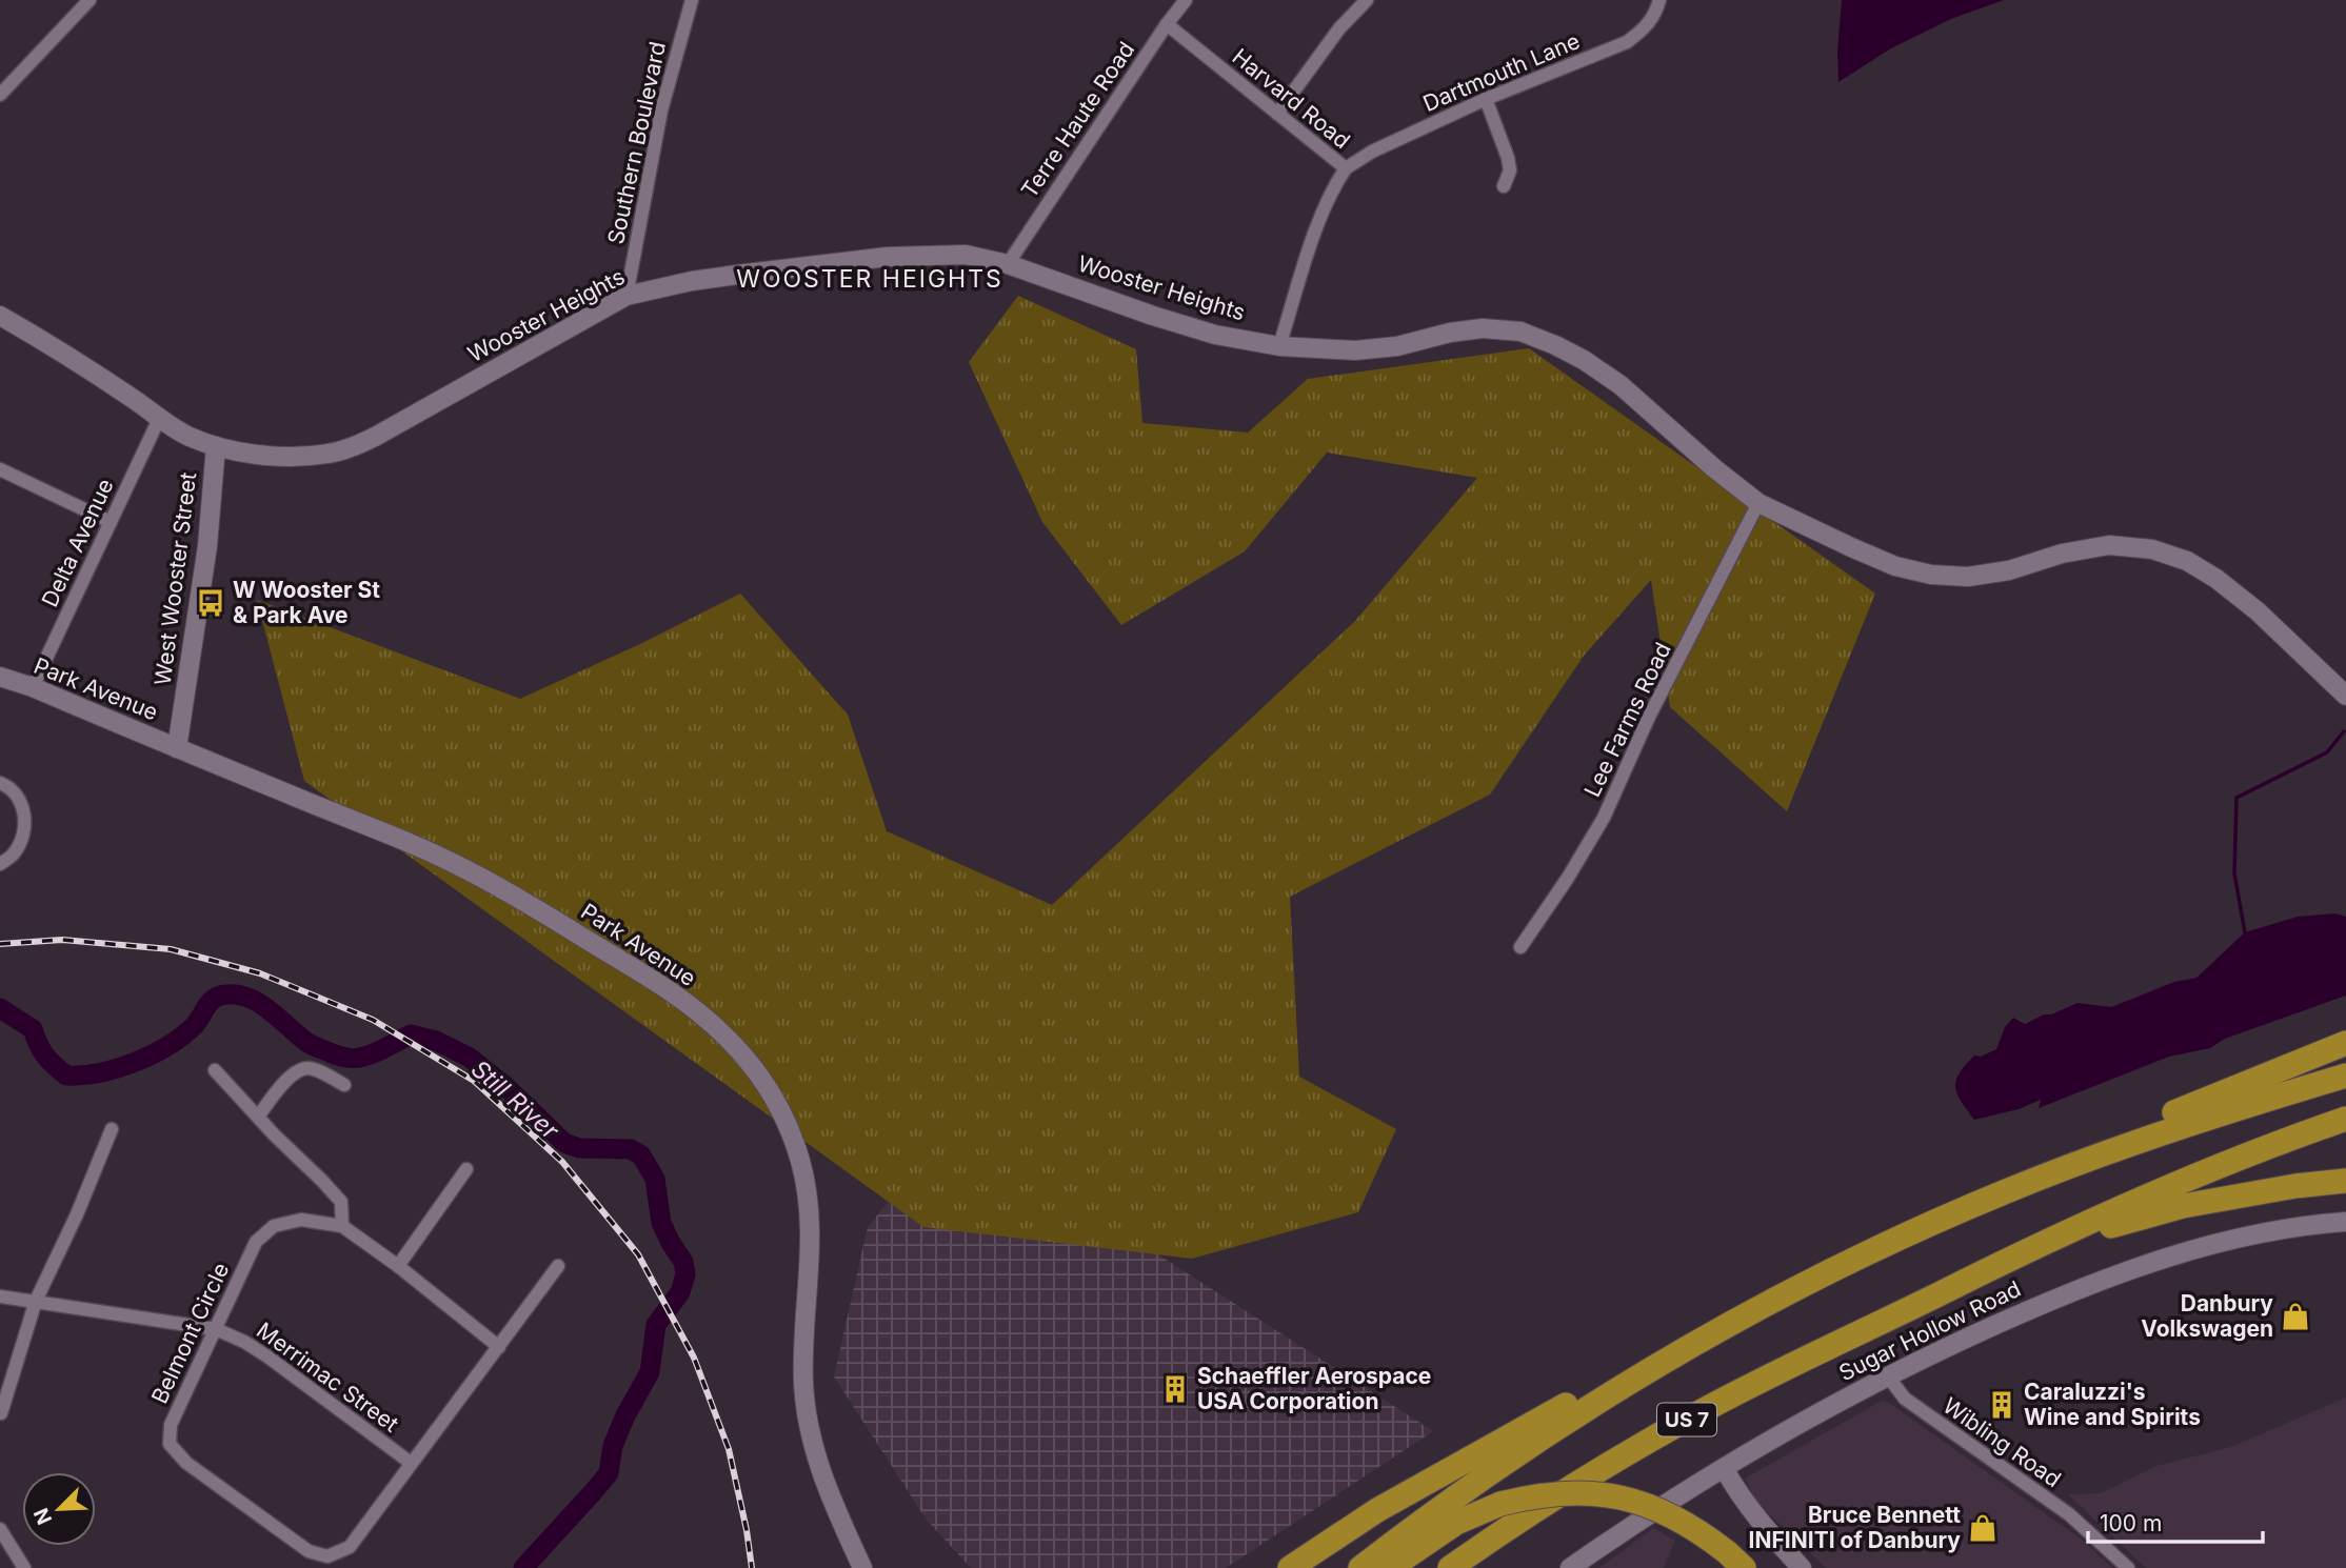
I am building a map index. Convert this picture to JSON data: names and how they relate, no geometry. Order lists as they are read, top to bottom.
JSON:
{
  "streets": {
    "highway": ["US 7"],
    "main road": [
      "Wooster Heights",
      "West Wooster Street",
      "Park Avenue",
      "Sugar Hollow Road"
    ],
    "street": [
      "Dartmouth Lane",
      "Harvard Road",
      "Terre Haute Road",
      "Southern Boulevard",
      "Delta Avenue",
      "Lee Farms Road",
      "Belmont Circle",
      "Merrimac Street",
      "Wibling Road"
    ]
  },
  "crossings": [
    ["Dartmouth Lane", "Harvard Road"],
    ["Harvard Road", "Terre Haute Road"],
    ["Harvard Road", "Wooster Heights"],
    ["Terre Haute Road", "Wooster Heights"],
    ["Southern Boulevard", "Wooster Heights"],
    ["Wooster Heights", "West Wooster Street"],
    ["Wooster Heights", "Lee Farms Road"],
    ["Delta Avenue", "West Wooster Street"],
    ["Delta Avenue", "Park Avenue"],
    ["West Wooster Street", "Park Avenue"],
    ["Sugar Hollow Road", "Wibling Road"],
    ["Belmont Circle", "Merrimac Street"]
  ],
  "districts": ["WOOSTER HEIGHTS"],
  "water": ["Still River"],
  "places": {
    "bus stop": ["W Wooster St & Park Ave"],
    "shop": ["Danbury Volkswagen", "Bruce Bennett INFINITI of Danbury"],
    "building": ["Schaeffler Aerospace USA Corporation", "Caraluzzi's Wine and Spirits"]
  },
  "scale_bar": "100 m",
  "north": "bottom left"
}
